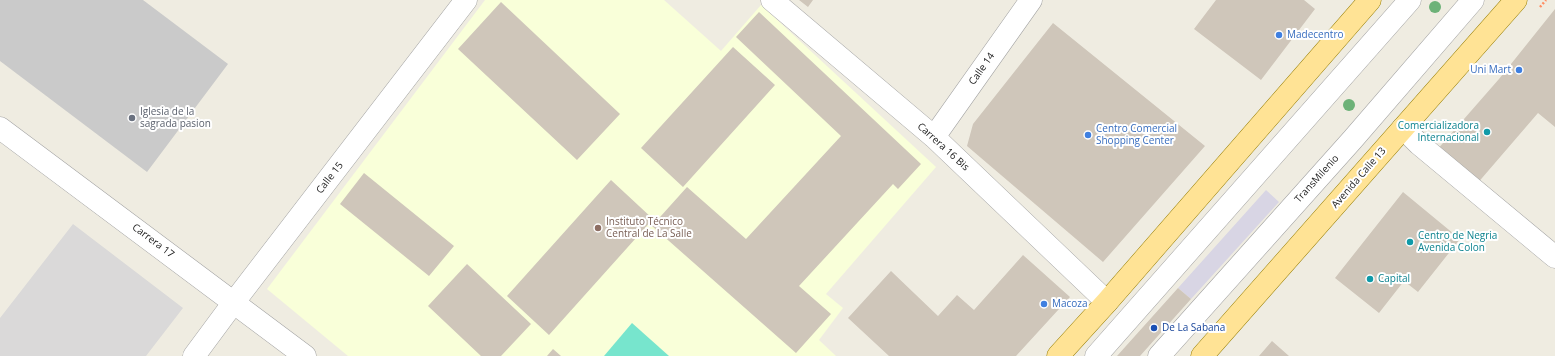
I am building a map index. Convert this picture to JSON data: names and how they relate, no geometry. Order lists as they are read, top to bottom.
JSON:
{
  "streets": {
    "main road": ["Avenida Calle 13"],
    "street": [
      "Calle 14",
      "Carrera 16 Bis",
      "Calle 15",
      "TransMilenio",
      "Carrera 17"
    ]
  },
  "crossings": [
    ["Calle 14", "Carrera 16 Bis"],
    ["Calle 15", "Carrera 17"]
  ],
  "places": [
    "Madecentro",
    "Uni Mart",
    "Iglesia de la sagrada pasion",
    "Comercializadora Internacional",
    "Centro Comercial Shopping Center",
    "Instituto Técnico Central de La Salle",
    "Centro de Negria Avenida Colon",
    "Capital",
    "Macoza",
    "De La Sabana"
  ]
}
